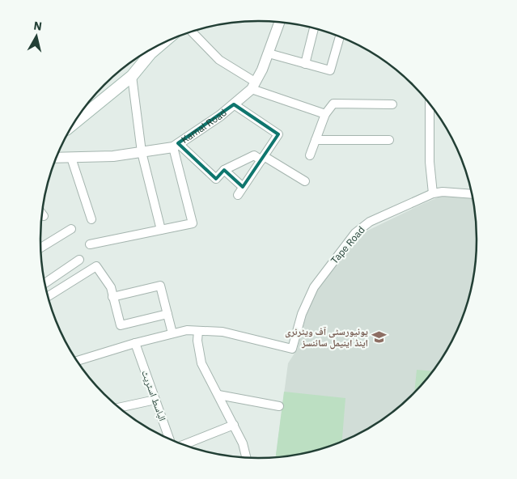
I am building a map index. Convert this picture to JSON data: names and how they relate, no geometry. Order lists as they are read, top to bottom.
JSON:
{
  "streets": {
    "street": ["Kamal Road", "Tape Road", "الباسط اسٹریٹ"]
  },
  "places": {
    "school or university": ["یونیورسٹی آف ویٹرنری اینڈ اینیمل سائنسز"]
  },
  "north": "top"
}
